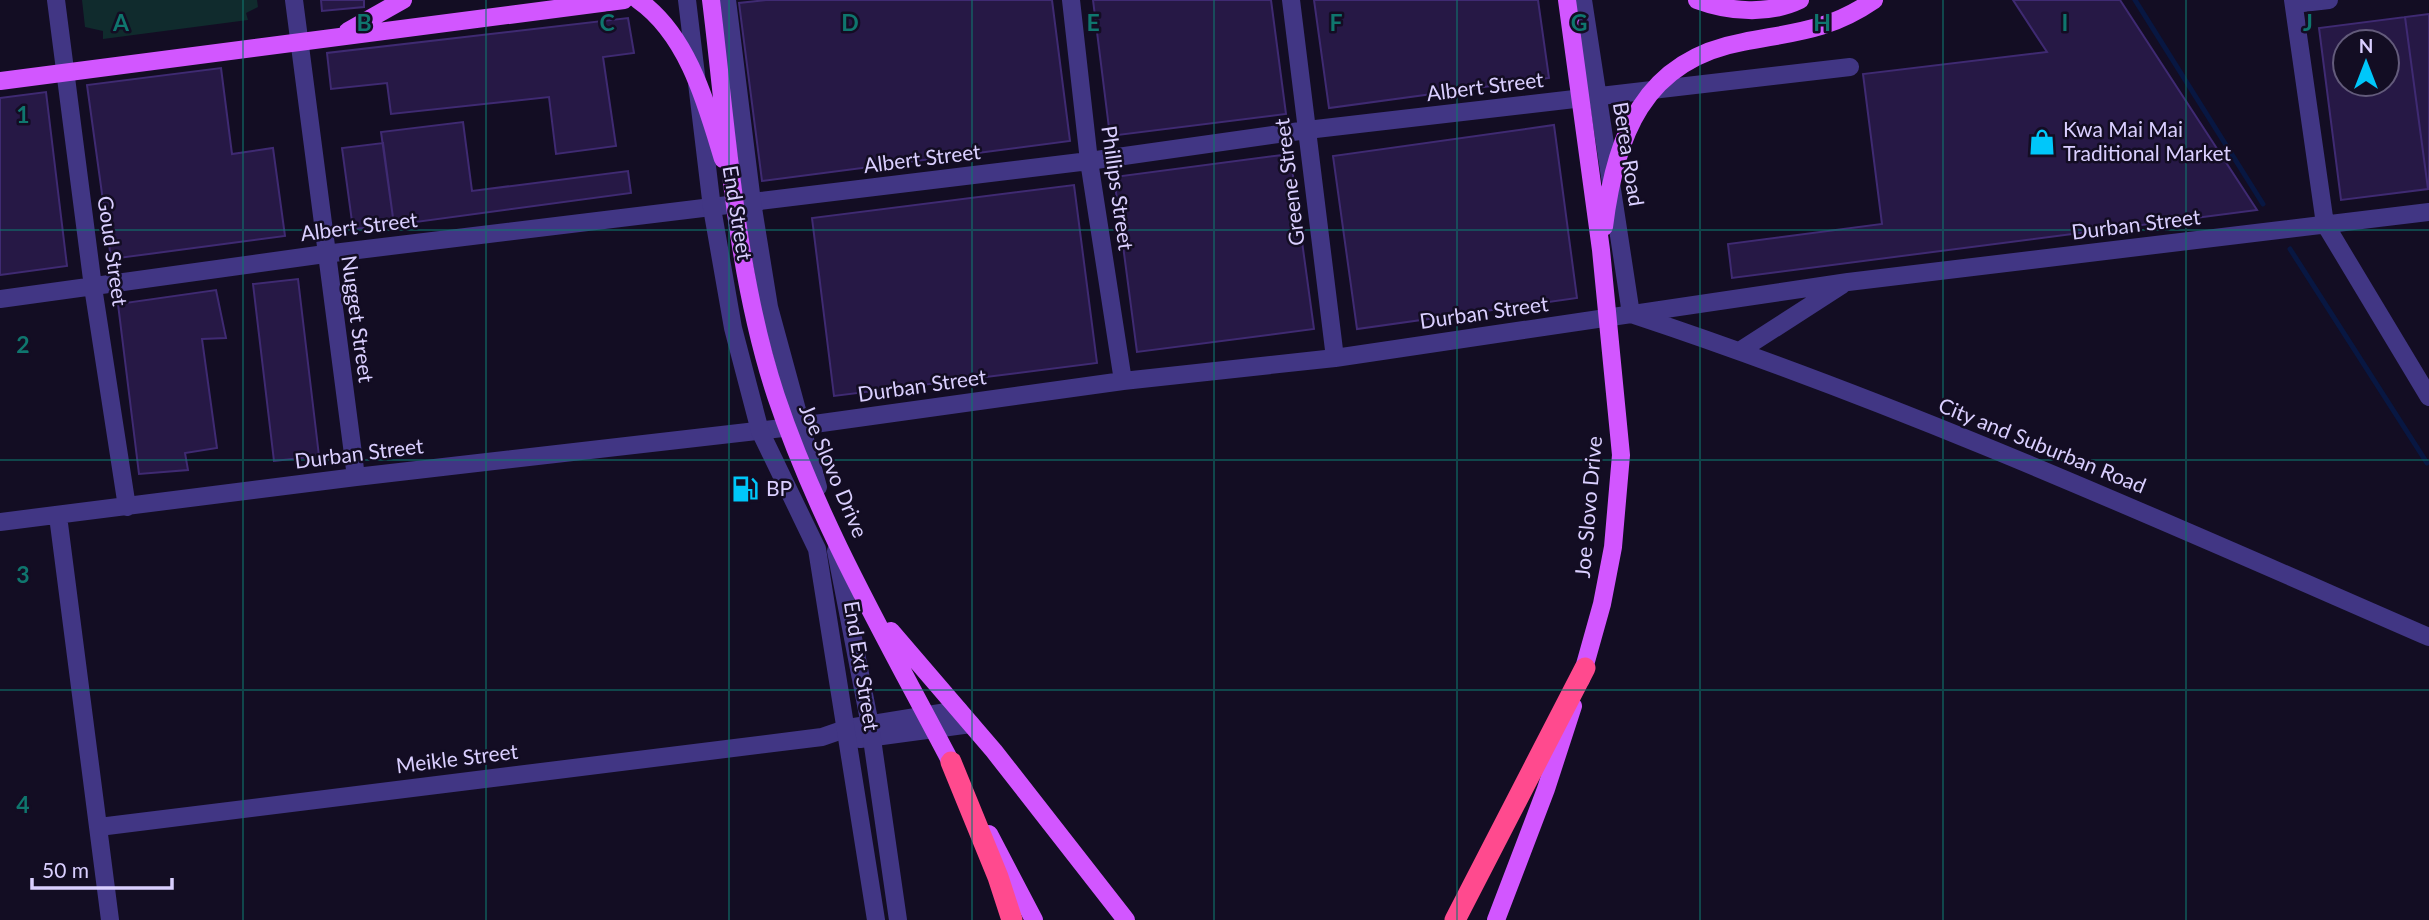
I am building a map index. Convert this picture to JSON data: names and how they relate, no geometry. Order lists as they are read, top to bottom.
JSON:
{
  "streets": {
    "main road": ["Joe Slovo Drive"],
    "street": [
      "Albert Street",
      "Berea Road",
      "Greene Street",
      "Phillips Street",
      "End Street",
      "Durban Street",
      "Goud Street",
      "Nugget Street",
      "City and Suburban Road",
      "End Ext Street",
      "Meikle Street"
    ]
  },
  "crossings": [
    ["Albert Street", "Berea Road"],
    ["Albert Street", "Greene Street"],
    ["Albert Street", "Phillips Street"],
    ["Albert Street", "End Street"],
    ["Albert Street", "Goud Street"],
    ["Albert Street", "Nugget Street"],
    ["Albert Street", "Joe Slovo Drive"],
    ["Berea Road", "Durban Street"],
    ["Berea Road", "City and Suburban Road"],
    ["Greene Street", "Durban Street"],
    ["Phillips Street", "Durban Street"],
    ["End Street", "Durban Street"],
    ["End Street", "Joe Slovo Drive"],
    ["End Street", "End Ext Street"],
    ["Durban Street", "Goud Street"],
    ["Durban Street", "Nugget Street"],
    ["Durban Street", "City and Suburban Road"],
    ["Durban Street", "End Ext Street"],
    ["End Ext Street", "Meikle Street"]
  ],
  "places": {
    "shop": ["Kwa Mai Mai Traditional Market"],
    "fuel station": ["BP"]
  },
  "scale_bar": "50 m",
  "north": "top",
  "grid": {
    "columns": [
      "A",
      "B",
      "C",
      "D",
      "E",
      "F",
      "G",
      "H",
      "I",
      "J"
    ],
    "rows": [
      "1",
      "2",
      "3",
      "4"
    ]
  }
}
